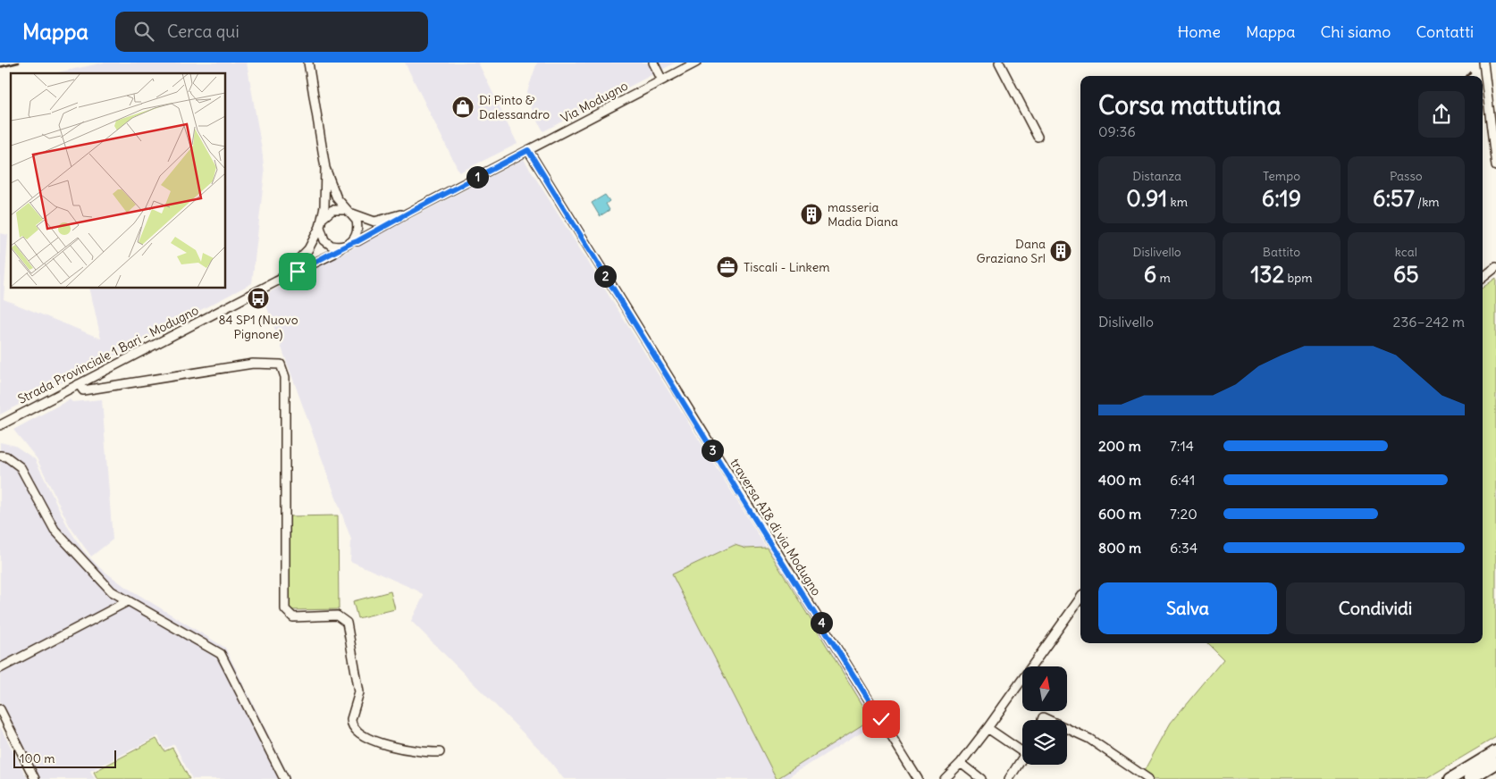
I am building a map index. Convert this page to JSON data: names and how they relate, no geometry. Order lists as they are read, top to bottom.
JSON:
{
  "streets": {
    "street": ["Via Modugno", "Strada Provinciale 1 Bari - Modugno", "traversa AI8 di via Modugno"]
  },
  "crossings": [
    ["Via Modugno", "Strada Provinciale 1 Bari - Modugno"],
    ["Via Modugno", "traversa AI8 di via Modugno"]
  ],
  "places": {
    "shop": ["Di Pinto & Dalessandro"],
    "building": ["masseria Madia Diana", "Dana Graziano Srl"],
    "office": ["Tiscali - Linkem"],
    "bus stop": ["84 SP1 (Nuovo Pignone)"]
  },
  "scale_bar": "100 m",
  "north": "top",
  "page": {
    "header": "Mappa",
    "search": "Cerca qui",
    "nav": [
      "Home",
      "Mappa",
      "Chi siamo",
      "Contatti"
    ],
    "heading": ["Corsa mattutina", "09:36"],
    "stats": [
      ["Distanza", "0.91 km"],
      ["Tempo", "6:19"],
      ["Passo", "6:57 /km"],
      ["Dislivello", "6 m"],
      ["Battito", "132 bpm"],
      ["kcal", "65"]
    ],
    "pins": [
      "1",
      "2",
      "3",
      "4"
    ],
    "chart": ["Dislivello", "236–242 m"],
    "list": [
      {
        "name": "200 m",
        "note": "7:14"
      },
      {
        "name": "400 m",
        "note": "6:41"
      },
      {
        "name": "600 m",
        "note": "7:20"
      },
      {
        "name": "800 m",
        "note": "6:34"
      }
    ],
    "buttons": ["Salva", "Condividi"],
    "scale": "100 m"
  }
}
